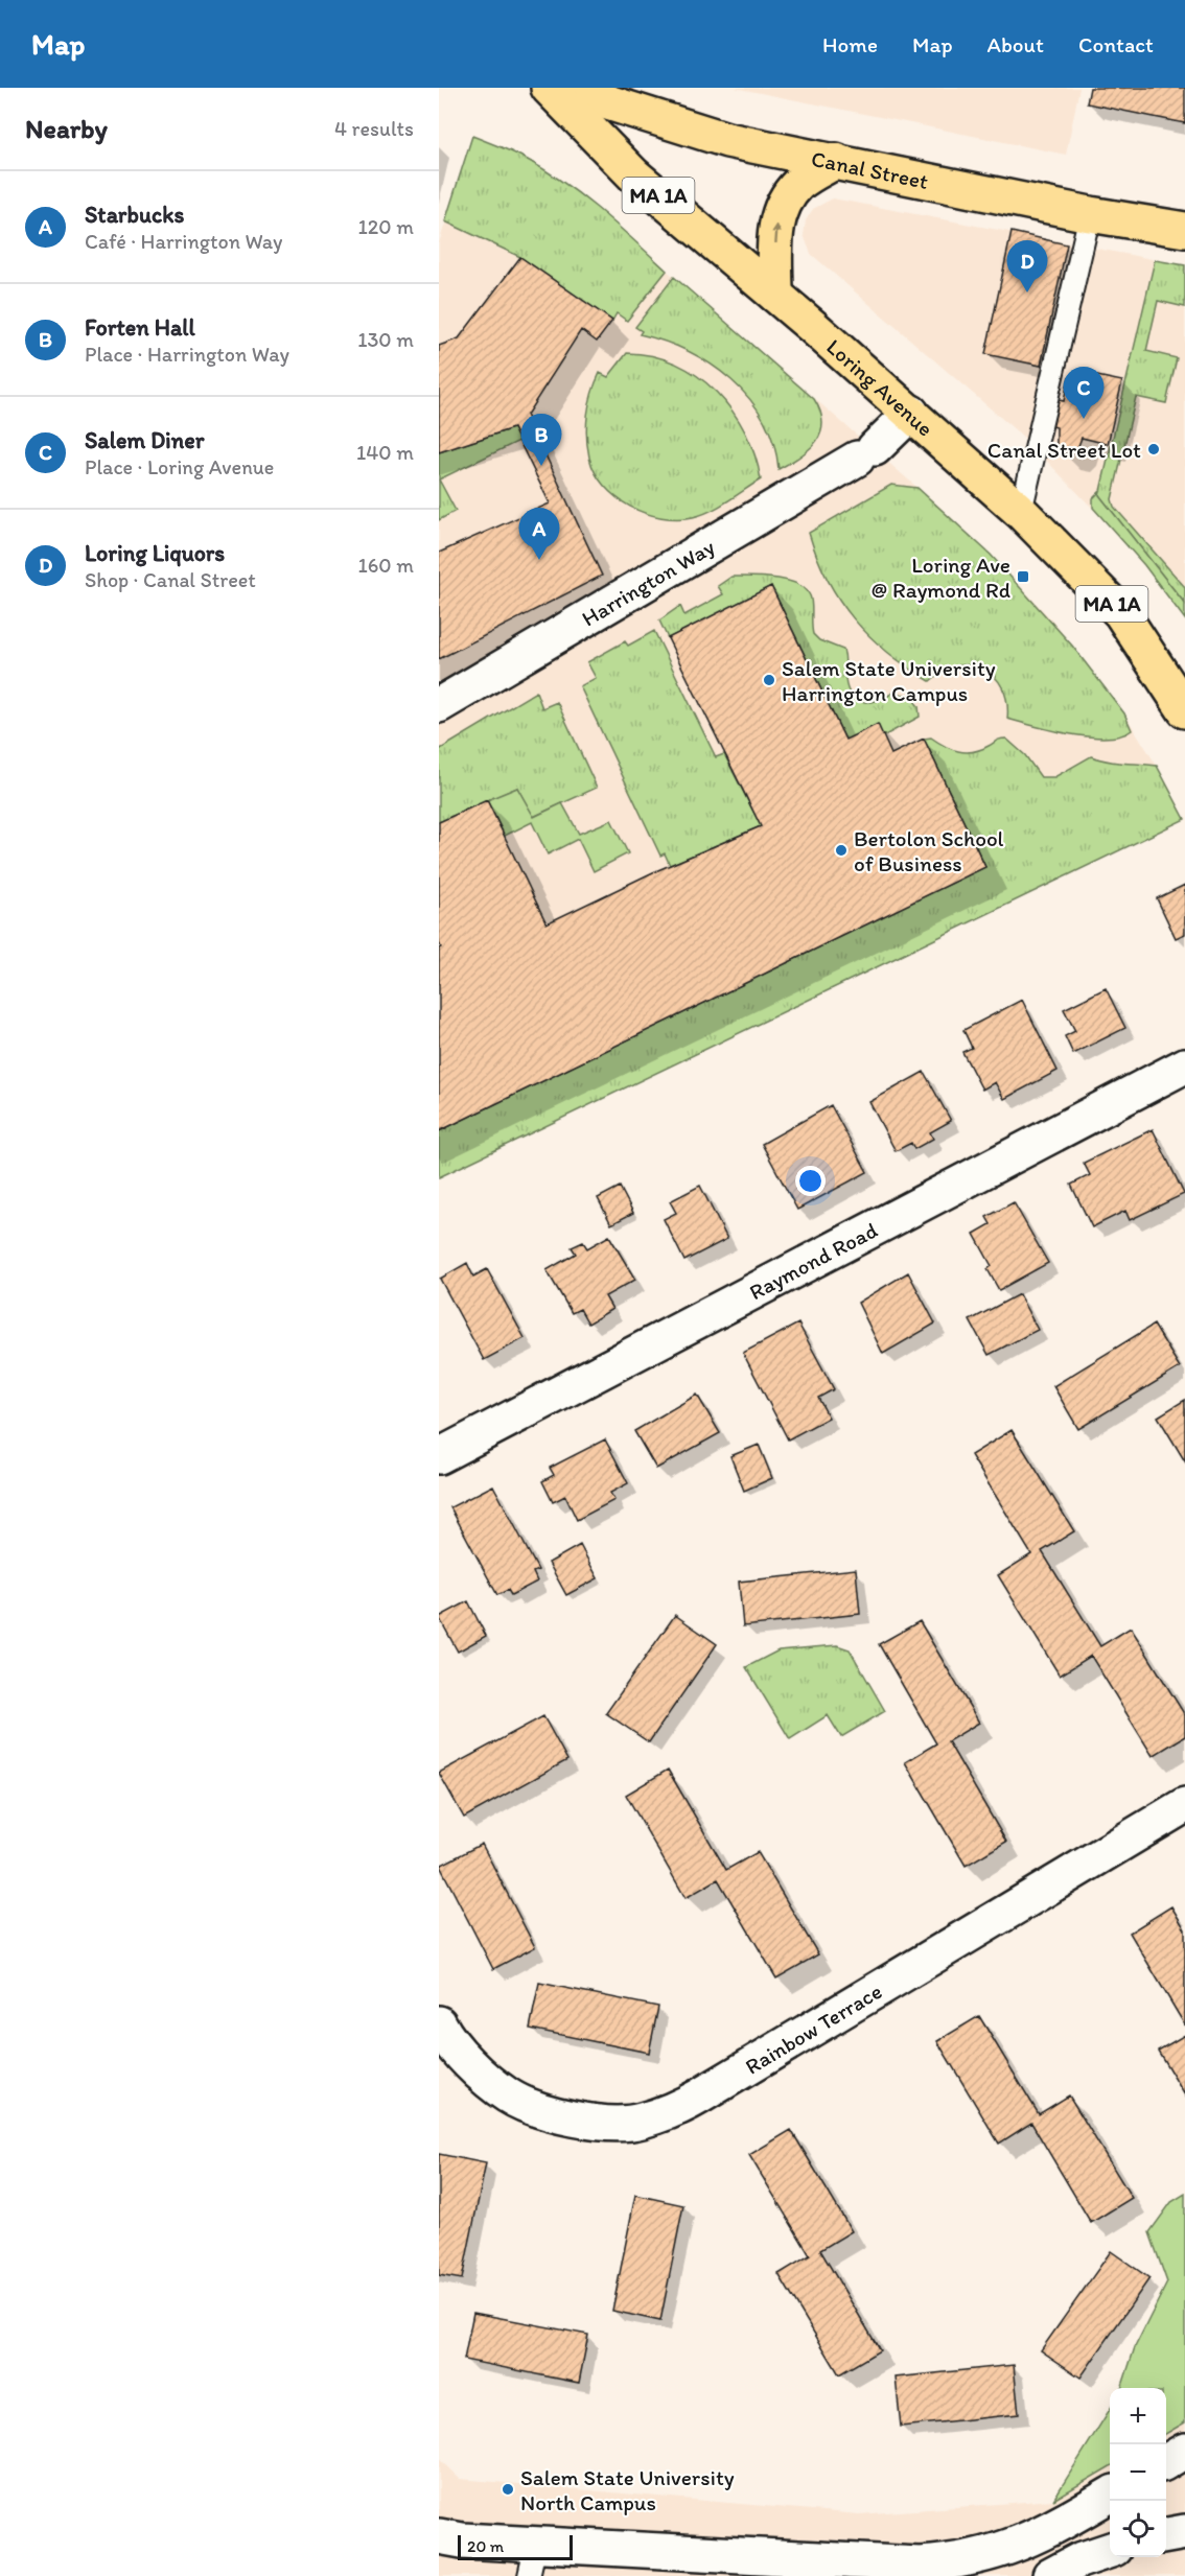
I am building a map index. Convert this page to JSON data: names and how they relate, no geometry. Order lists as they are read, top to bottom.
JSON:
{
  "streets": {
    "main road": ["Canal Street", "MA 1A", "Loring Avenue"],
    "street": ["Harrington Way", "Raymond Road", "Rainbow Terrace"]
  },
  "crossings": [
    ["Loring Avenue", "Harrington Way"]
  ],
  "places": {
    "other": [
      "Canal Street Lot",
      "Salem State University Harrington Campus",
      "Bertolon School of Business",
      "Salem State University North Campus"
    ],
    "transit": ["Loring Ave @ Raymond Rd"]
  },
  "scale_bar": "20 m",
  "page": {
    "header": "Map",
    "nav": [
      "Home",
      "Map",
      "About",
      "Contact"
    ],
    "heading": ["Nearby", "4 results"],
    "list": [
      {
        "mark": "A",
        "name": "Starbucks",
        "note": "Café · Harrington Way",
        "value": "120 m"
      },
      {
        "mark": "B",
        "name": "Forten Hall",
        "note": "Place · Harrington Way",
        "value": "130 m"
      },
      {
        "mark": "C",
        "name": "Salem Diner",
        "note": "Place · Loring Avenue",
        "value": "140 m"
      },
      {
        "mark": "D",
        "name": "Loring Liquors",
        "note": "Shop · Canal Street",
        "value": "160 m"
      }
    ],
    "pins": [
      "D",
      "C",
      "B",
      "A"
    ],
    "map_buttons": ["+", "−"],
    "scale": "20 m"
  }
}
